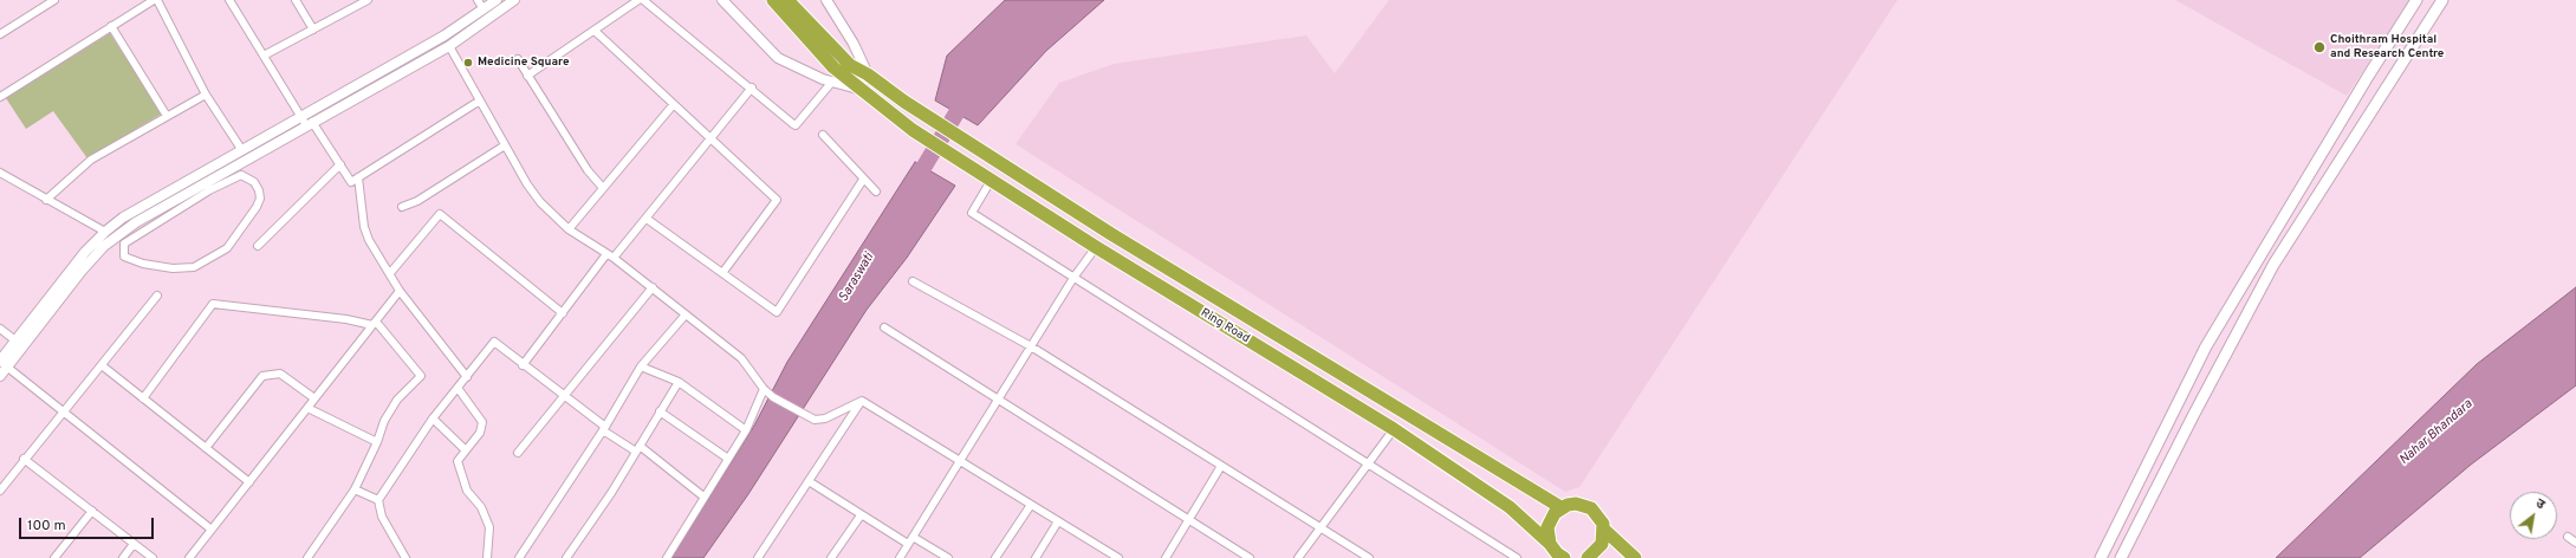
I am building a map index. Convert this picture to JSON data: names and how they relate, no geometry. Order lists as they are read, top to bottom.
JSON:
{
  "streets": {
    "highway": ["Ring Road"]
  },
  "water": ["Saraswati", "Nahar Bhandara"],
  "places": ["Choithram Hospital and Research Centre", "Medicine Square"],
  "scale_bar": "100 m",
  "north": "top right"
}
